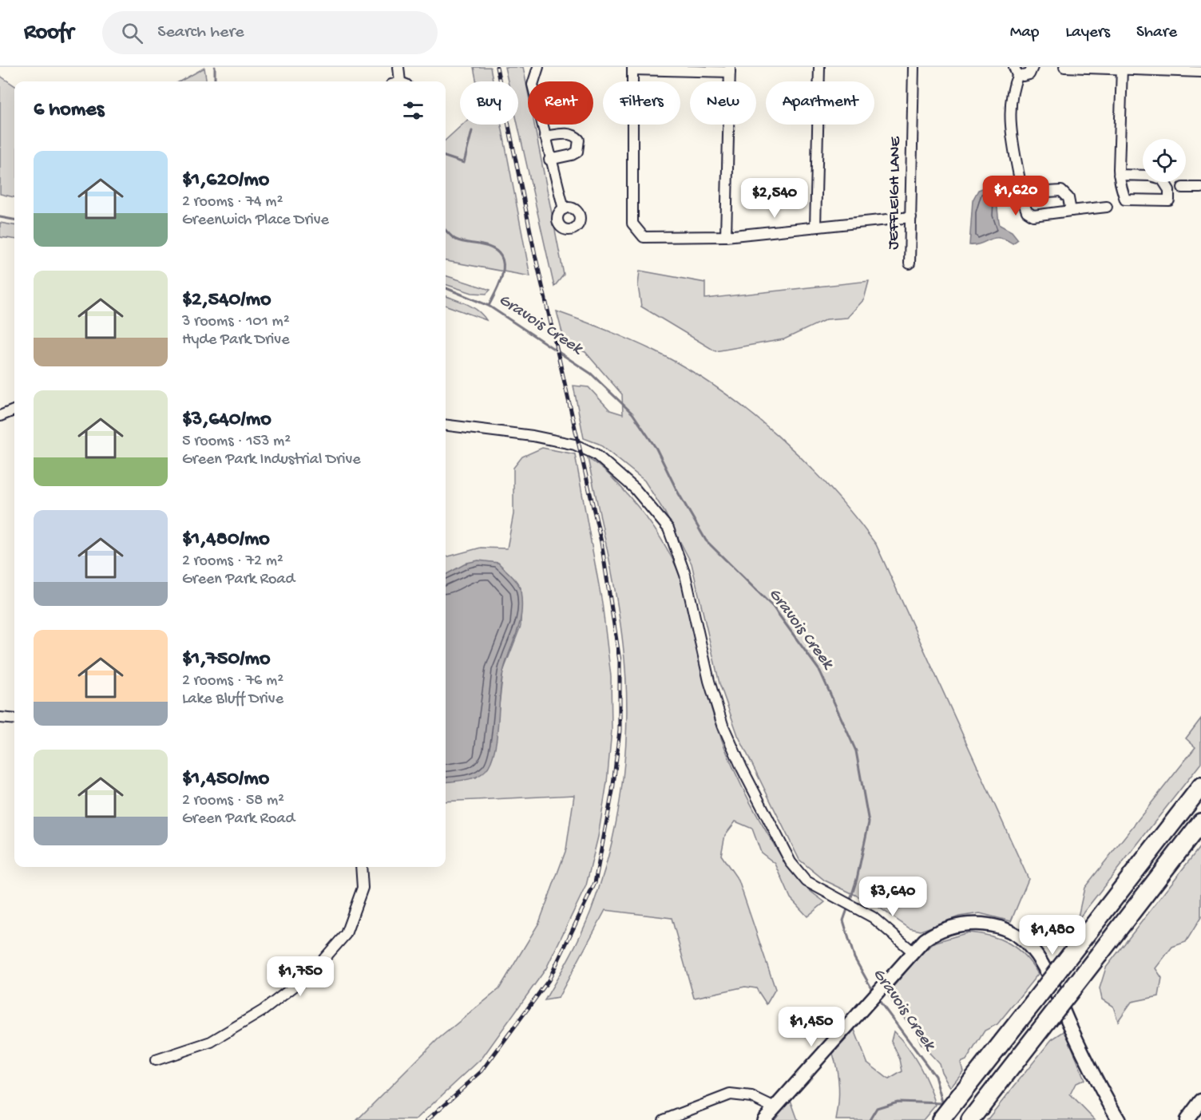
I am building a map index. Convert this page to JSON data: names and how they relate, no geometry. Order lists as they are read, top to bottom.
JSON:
{
  "streets": {
    "street": ["JEFFLEIGH LANE"]
  },
  "water": ["Gravois Creek"],
  "page": {
    "header": "Roofr",
    "search": "Search here",
    "nav": ["Map", "Layers", "Share"],
    "chip": [
      "Buy",
      "Rent",
      "Filters",
      "New",
      "Apartment"
    ],
    "heading": "6 homes",
    "list": [
      {
        "name": "$1,620/mo",
        "note": "2 rooms · 74 m² · Greenwich Place Drive"
      },
      {
        "name": "$2,540/mo",
        "note": "3 rooms · 101 m² · Hyde Park Drive"
      },
      {
        "name": "$3,640/mo",
        "note": "5 rooms · 153 m² · Green Park Industrial Drive"
      },
      {
        "name": "$1,480/mo",
        "note": "2 rooms · 72 m² · Green Park Road"
      },
      {
        "name": "$1,750/mo",
        "note": "2 rooms · 76 m² · Lake Bluff Drive"
      },
      {
        "name": "$1,450/mo",
        "note": "2 rooms · 58 m² · Green Park Road"
      }
    ],
    "price": [
      "$1,620",
      "$2,540",
      "$3,640",
      "$1,480",
      "$1,750",
      "$1,450"
    ]
  }
}
